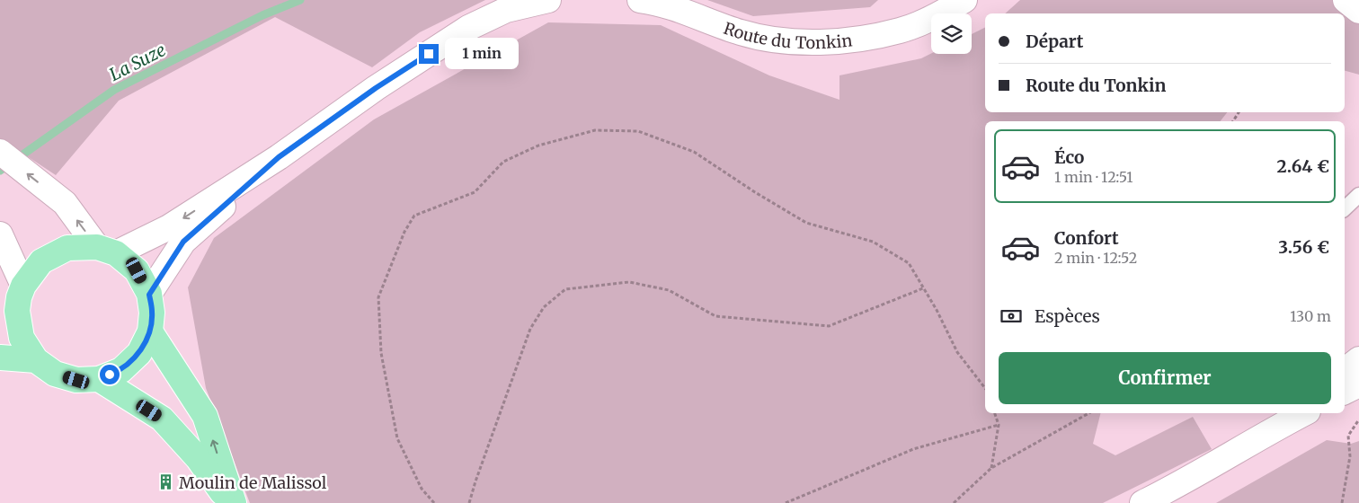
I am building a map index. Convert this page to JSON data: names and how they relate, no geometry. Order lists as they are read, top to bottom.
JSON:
{
  "streets": {
    "street": ["Route du Tonkin"]
  },
  "water": ["La Suze"],
  "places": {
    "building": ["Moulin de Malissol"]
  },
  "page": {
    "banner": ["Départ", "Route du Tonkin"],
    "bubble": "1 min",
    "list": [
      {
        "name": "Éco",
        "note": "1 min · 12:51",
        "value": "2.64 €"
      },
      {
        "name": "Confort",
        "note": "2 min · 12:52",
        "value": "3.56 €"
      }
    ],
    "pay": ["Espèces", "130 m"],
    "buttons": "Confirmer"
  }
}
